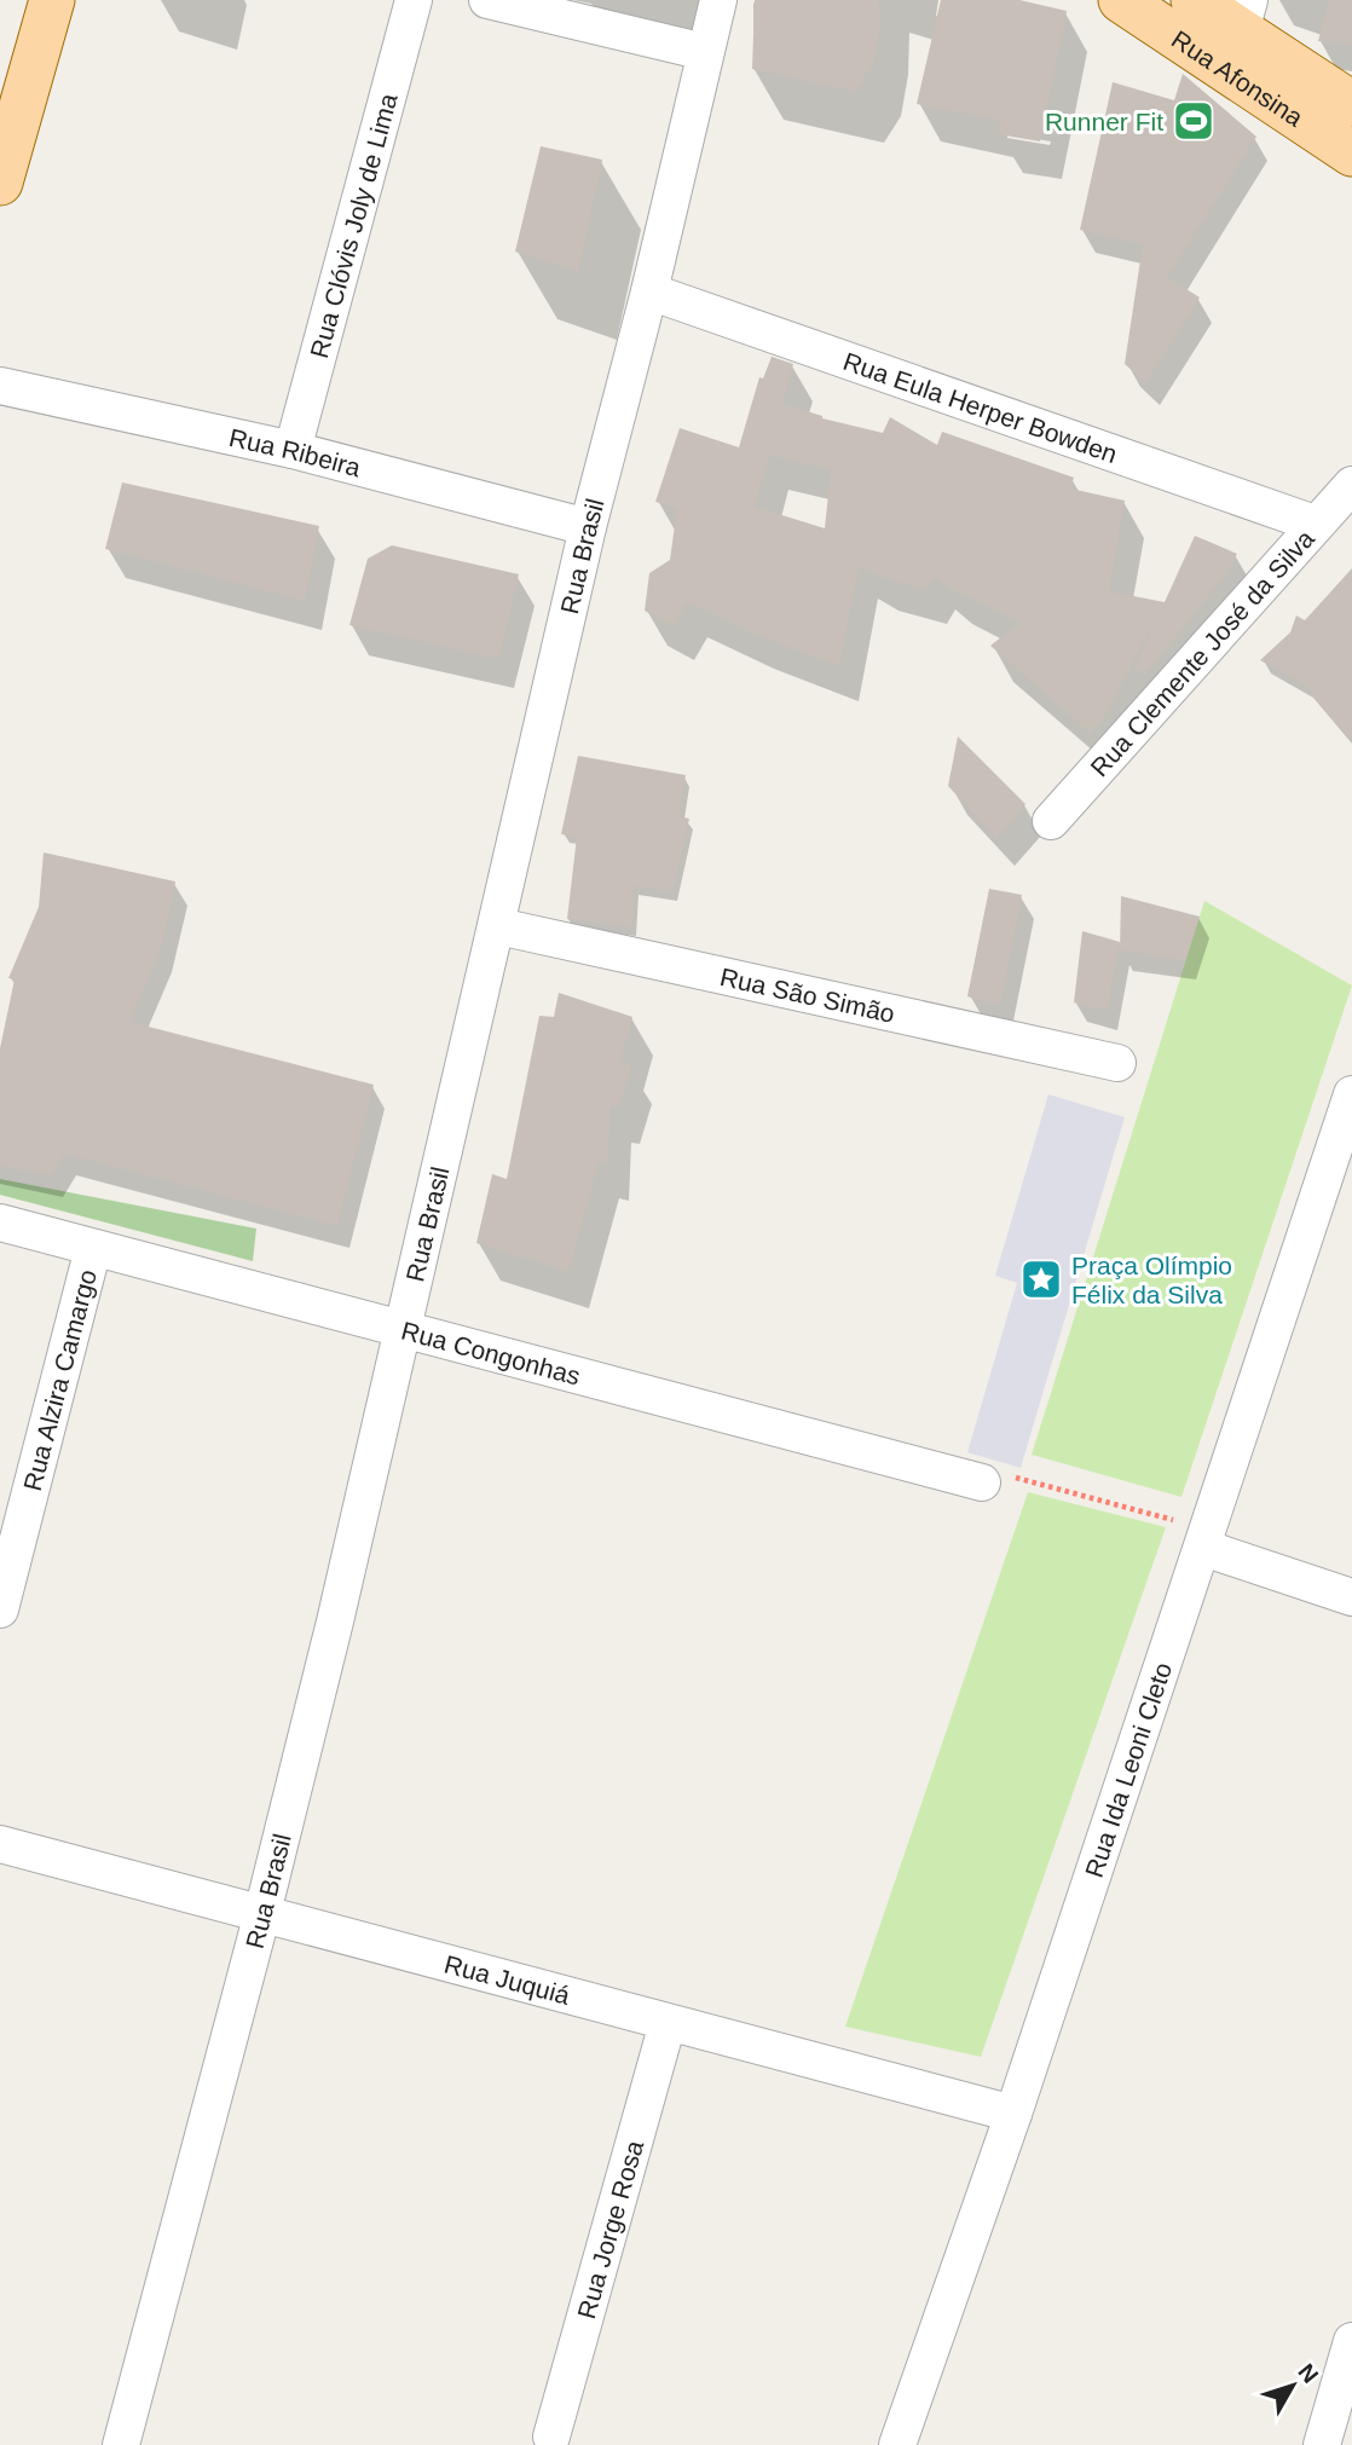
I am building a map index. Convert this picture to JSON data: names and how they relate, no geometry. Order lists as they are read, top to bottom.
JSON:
{
  "streets": {
    "main road": ["Rua Afonsina"],
    "street": [
      "Rua Clóvis Joly de Lima",
      "Rua Eula Herper Bowden",
      "Rua Ribeira",
      "Rua Brasil",
      "Rua Clemente José da Silva",
      "Rua São Simão",
      "Rua Congonhas",
      "Rua Alzira Camargo",
      "Rua Ida Leoni Cleto",
      "Rua Juquiá",
      "Rua Jorge Rosa"
    ]
  },
  "crossings": [
    ["Rua Clóvis Joly de Lima", "Rua Ribeira"],
    ["Rua Eula Herper Bowden", "Rua Brasil"],
    ["Rua Eula Herper Bowden", "Rua Clemente José da Silva"],
    ["Rua Ribeira", "Rua Brasil"],
    ["Rua Brasil", "Rua São Simão"],
    ["Rua Brasil", "Rua Congonhas"],
    ["Rua Brasil", "Rua Juquiá"],
    ["Rua Congonhas", "Rua Alzira Camargo"],
    ["Rua Ida Leoni Cleto", "Rua Juquiá"],
    ["Rua Juquiá", "Rua Jorge Rosa"]
  ],
  "places": {
    "sports": ["Runner Fit"],
    "place": ["Praça Olímpio Félix da Silva"]
  },
  "north": "top right"
}
